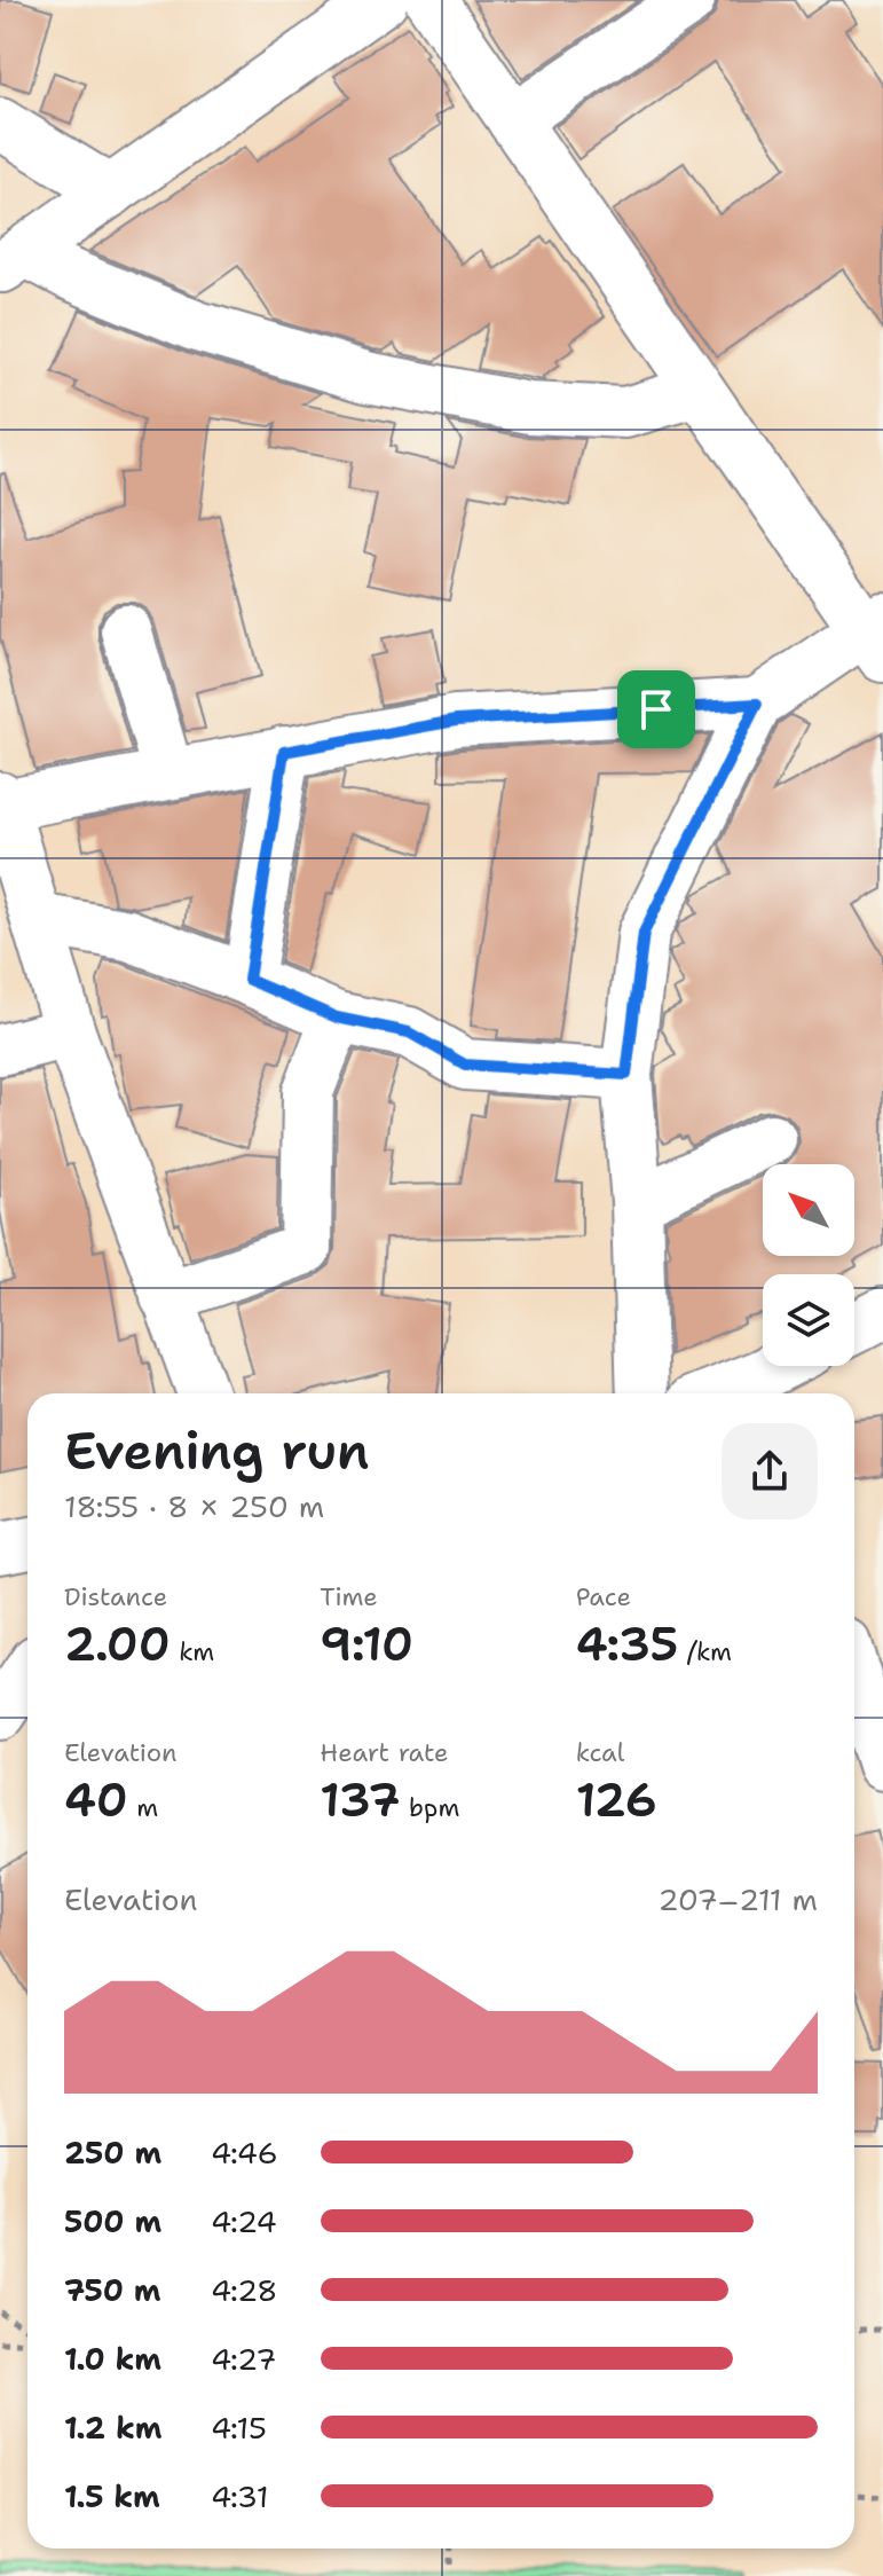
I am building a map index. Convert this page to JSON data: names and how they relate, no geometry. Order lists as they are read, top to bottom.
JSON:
{
  "north": "top left",
  "page": {
    "heading": ["Evening run", "18:55 · 8 × 250 m"],
    "stats": [
      ["Distance", "2.00 km"],
      ["Time", "9:10"],
      ["Pace", "4:35 /km"],
      ["Elevation", "40 m"],
      ["Heart rate", "137 bpm"],
      ["kcal", "126"]
    ],
    "chart": ["Elevation", "207–211 m"],
    "list": [
      {
        "name": "250 m",
        "note": "4:46"
      },
      {
        "name": "500 m",
        "note": "4:24"
      },
      {
        "name": "750 m",
        "note": "4:28"
      },
      {
        "name": "1.0 km",
        "note": "4:27"
      },
      {
        "name": "1.2 km",
        "note": "4:15"
      },
      {
        "name": "1.5 km",
        "note": "4:31"
      }
    ]
  }
}
